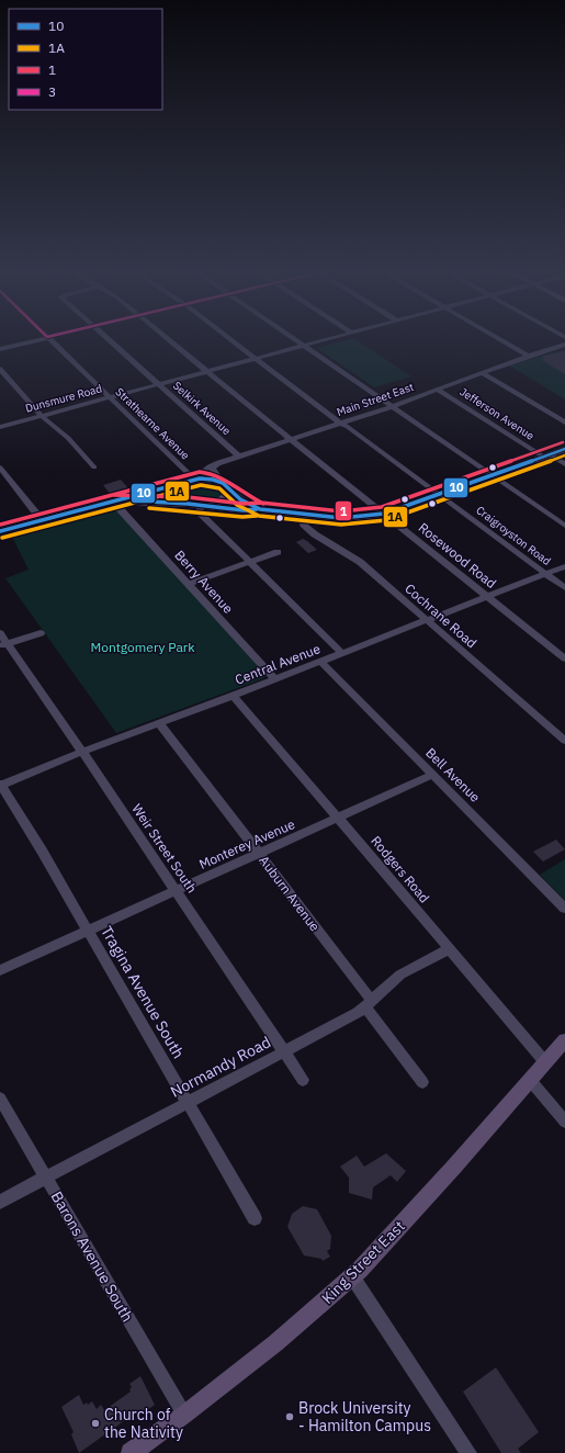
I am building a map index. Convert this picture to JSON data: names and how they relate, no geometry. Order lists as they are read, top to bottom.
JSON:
{
  "streets": {
    "main road": ["Main Street East", "King Street East"],
    "street": [
      "Dunsmure Road",
      "Selkirk Avenue",
      "Jefferson Avenue",
      "Strathearne Avenue",
      "Craigroyston Road",
      "Rosewood Road",
      "Berry Avenue",
      "Cochrane Road",
      "Central Avenue",
      "Bell Avenue",
      "Monterey Avenue",
      "Weir Street South",
      "Rodgers Road",
      "Auburn Avenue",
      "Tragina Avenue South",
      "Normandy Road",
      "Barons Avenue South"
    ]
  },
  "crossings": [
    ["Dunsmure Road", "Selkirk Avenue"],
    ["Dunsmure Road", "Strathearne Avenue"],
    ["Dunsmure Road", "Craigroyston Road"],
    ["Dunsmure Road", "Rosewood Road"],
    ["Main Street East", "Selkirk Avenue"],
    ["Main Street East", "Jefferson Avenue"],
    ["Main Street East", "Strathearne Avenue"],
    ["Main Street East", "Craigroyston Road"],
    ["Main Street East", "Rosewood Road"],
    ["Main Street East", "Berry Avenue"],
    ["Craigroyston Road", "Central Avenue"],
    ["Rosewood Road", "Central Avenue"],
    ["Berry Avenue", "Central Avenue"],
    ["Cochrane Road", "Central Avenue"],
    ["Central Avenue", "Bell Avenue"],
    ["Central Avenue", "Weir Street South"],
    ["Central Avenue", "Rodgers Road"],
    ["Central Avenue", "Auburn Avenue"],
    ["Central Avenue", "Tragina Avenue South"],
    ["Bell Avenue", "Monterey Avenue"],
    ["Monterey Avenue", "Weir Street South"],
    ["Monterey Avenue", "Rodgers Road"],
    ["Monterey Avenue", "Auburn Avenue"],
    ["Monterey Avenue", "Tragina Avenue South"],
    ["Weir Street South", "Normandy Road"],
    ["Rodgers Road", "Normandy Road"],
    ["Rodgers Road", "King Street East"],
    ["Auburn Avenue", "Normandy Road"],
    ["Tragina Avenue South", "Normandy Road"],
    ["Normandy Road", "Barons Avenue South"],
    ["Barons Avenue South", "King Street East"]
  ],
  "parks": ["Montgomery Park"],
  "places": ["Brock University - Hamilton Campus", "Church of the Nativity"],
  "lines": ["transit line 1", "transit line 10", "transit line 1A"],
  "legend": [
    "10",
    "1A",
    "1",
    "3"
  ]
}
